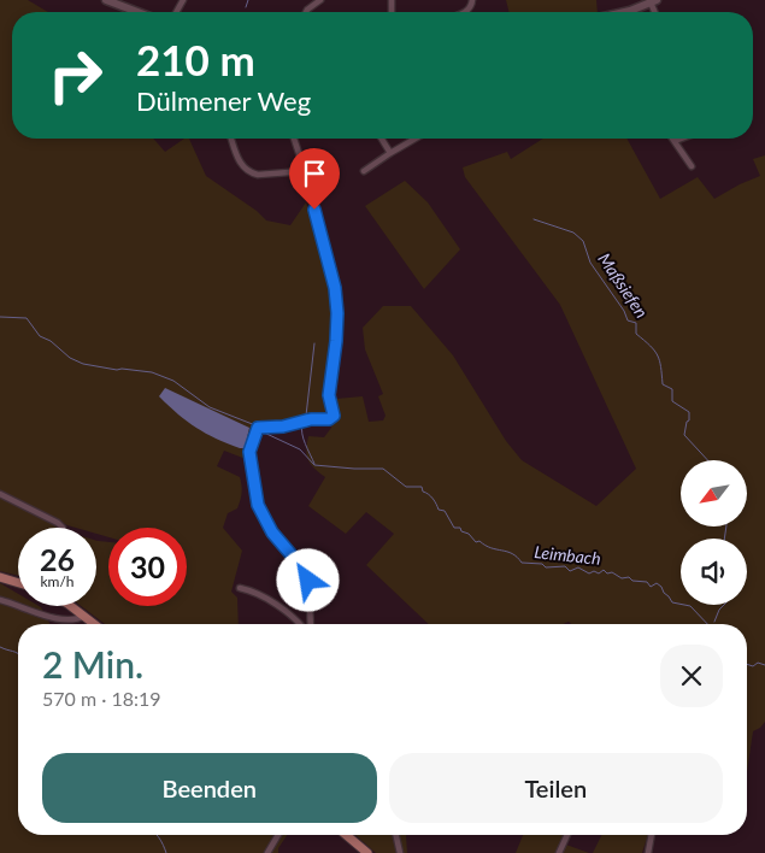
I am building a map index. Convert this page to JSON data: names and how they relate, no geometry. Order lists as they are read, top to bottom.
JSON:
{
  "water": ["Maßsiefen", "Leimbach"],
  "north": "bottom left",
  "page": {
    "turn": ["210 m", "Dülmener Weg"],
    "speed": "26 km/h",
    "limit": "30",
    "heading": ["2 Min.", "570 m · 18:19"],
    "buttons": ["Beenden", "Teilen"]
  }
}
